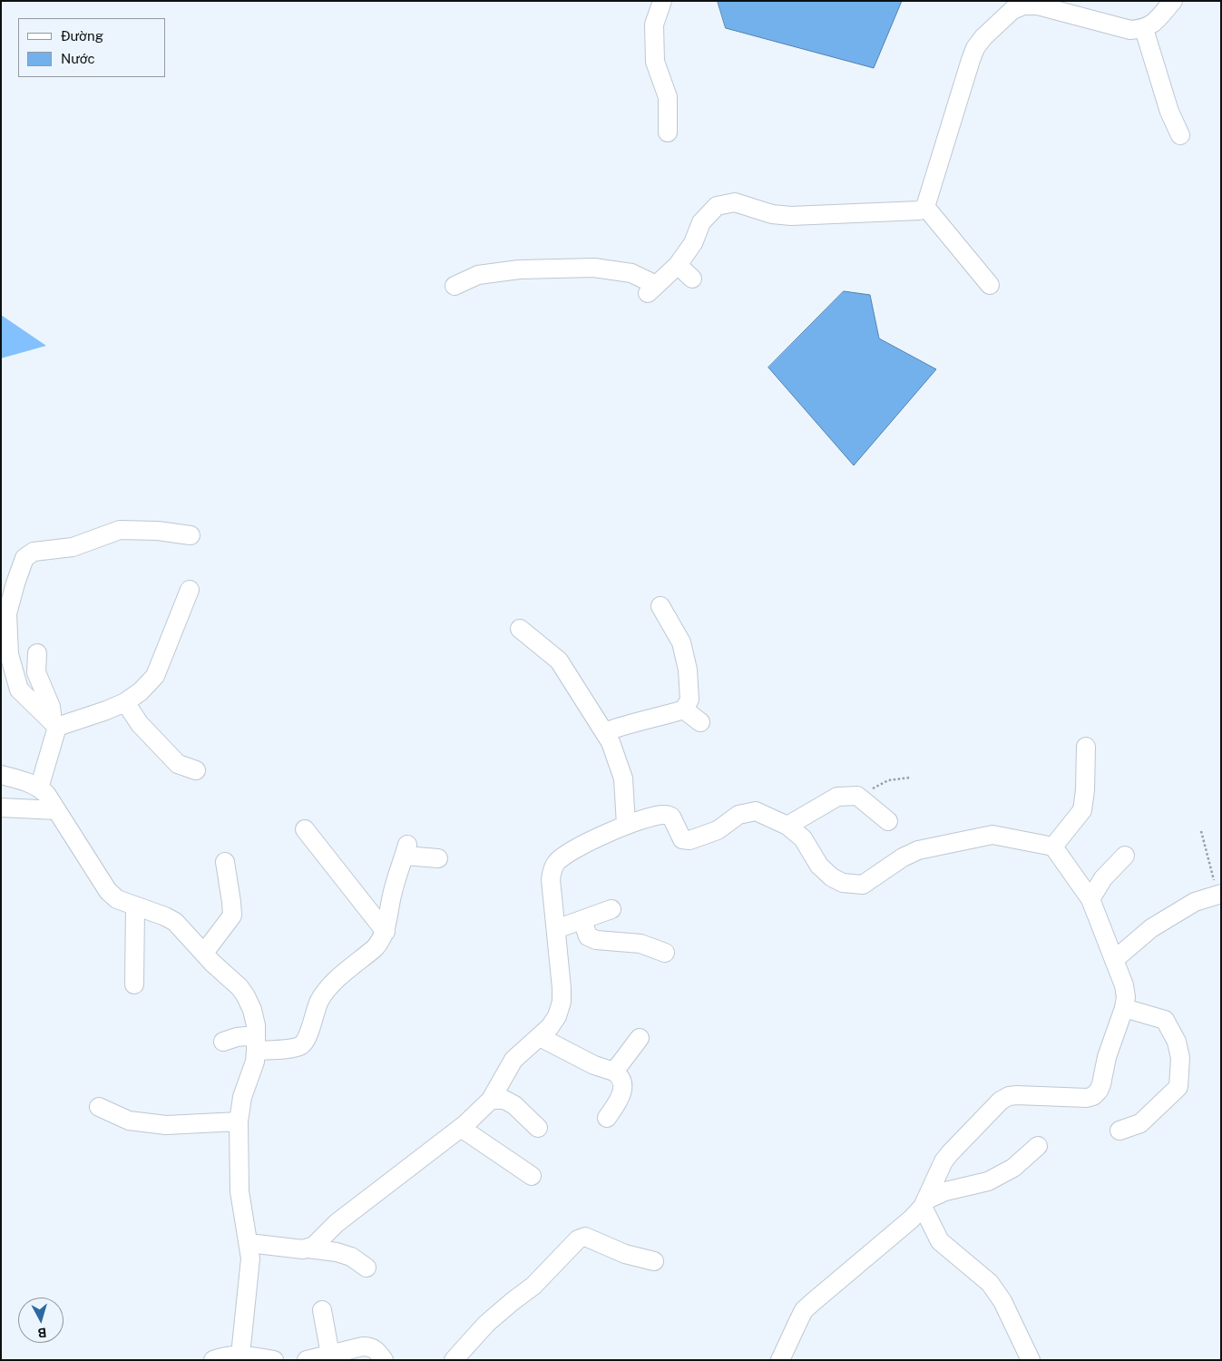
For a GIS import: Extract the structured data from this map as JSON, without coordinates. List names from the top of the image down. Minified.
{"legend":["Đường","Nước"],"north":"bottom"}
